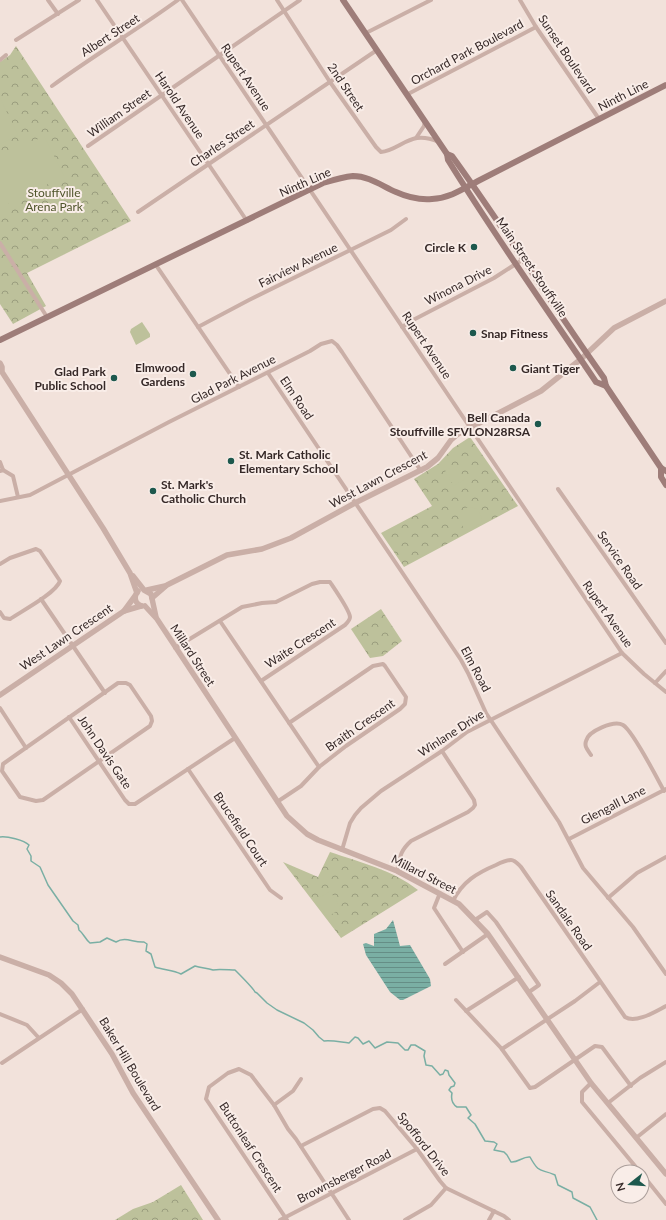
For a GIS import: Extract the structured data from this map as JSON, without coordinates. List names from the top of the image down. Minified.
{"streets":{"main road":["Ninth Line","Main Street Stouffville"],"street":["Albert Street","Orchard Park Boulevard","Sunset Boulevard","Rupert Avenue","2nd Street","Harold Avenue","William Street","Charles Street","Fairview Avenue","Winona Drive","Glad Park Avenue","Elm Road","West Lawn Crescent","Service Road","Waite Crescent","Millard Street","Braith Crescent","Winlane Drive","John Davis Gate","Glengall Lane","Brucefield Court","Sandale Road","Baker Hill Boulevard","Spofford Drive","Buttonleaf Crescent","Brownsberger Road"]},"crossings":[["Albert Street","Harold Avenue"],["Orchard Park Boulevard","Sunset Boulevard"],["Orchard Park Boulevard","Main Street Stouffville"],["Sunset Boulevard","Ninth Line"],["Rupert Avenue","Ninth Line"],["Rupert Avenue","William Street"],["Rupert Avenue","Charles Street"],["Rupert Avenue","Fairview Avenue"],["Rupert Avenue","Winona Drive"],["Rupert Avenue","West Lawn Crescent"],["Rupert Avenue","Winlane Drive"],["2nd Street","William Street"],["2nd Street","Charles Street"],["Ninth Line","Harold Avenue"],["Ninth Line","Main Street Stouffville"],["Harold Avenue","William Street"],["Harold Avenue","Charles Street"],["Charles Street","Main Street Stouffville"],["Main Street Stouffville","Winona Drive"],["Main Street Stouffville","West Lawn Crescent"],["Glad Park Avenue","Elm Road"],["Glad Park Avenue","West Lawn Crescent"],["Elm Road","West Lawn Crescent"],["Elm Road","Winlane Drive"],["Elm Road","Glengall Lane"],["West Lawn Crescent","Millard Street"],["Waite Crescent","Millard Street"],["Millard Street","Braith Crescent"],["Millard Street","Winlane Drive"],["Millard Street","John Davis Gate"],["Millard Street","Sandale Road"],["John Davis Gate","Brucefield Court"],["Spofford Drive","Buttonleaf Crescent"],["Spofford Drive","Brownsberger Road"],["Buttonleaf Crescent","Brownsberger Road"]],"parks":["Stouffville Arena Park"],"places":["Circle K","Snap Fitness","Giant Tiger","Elmwood Gardens","Glad Park Public School","Bell Canada Stouffville SFVLON28RSA","St. Mark Catholic Elementary School","St. Mark's Catholic Church"],"north":"left"}
